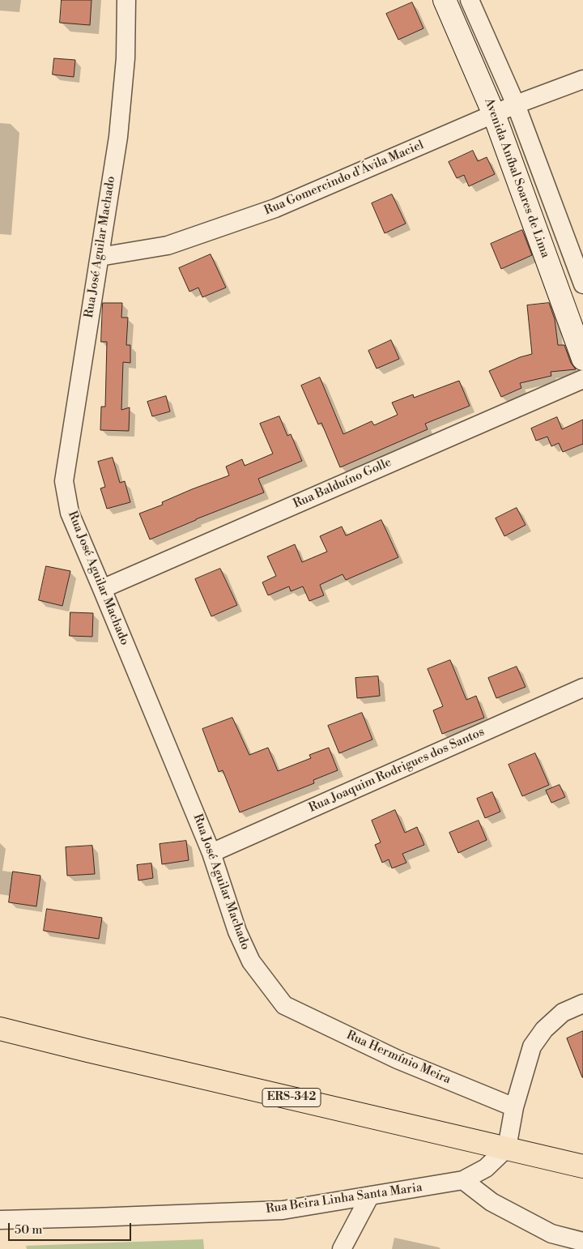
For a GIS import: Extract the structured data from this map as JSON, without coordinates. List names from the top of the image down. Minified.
{"streets":{"main road":["ERS-342"],"street":["Rua Gomercindo d'Ávila Maciel","Avenida Aníbal Soares de Lima","Rua José Aguilar Machado","Rua Balduíno Golle","Rua Joaquim Rodrigues dos Santos","Rua Hermínio Meira","Rua Beira Linha Santa Maria"]},"crossings":[["Rua Gomercindo d'Ávila Maciel","Avenida Aníbal Soares de Lima"],["Rua Gomercindo d'Ávila Maciel","Rua José Aguilar Machado"],["Rua José Aguilar Machado","Rua Balduíno Golle"],["Rua José Aguilar Machado","Rua Joaquim Rodrigues dos Santos"],["Rua José Aguilar Machado","Rua Hermínio Meira"],["ERS-342","Rua Beira Linha Santa Maria"]],"scale_bar":"50 m"}
